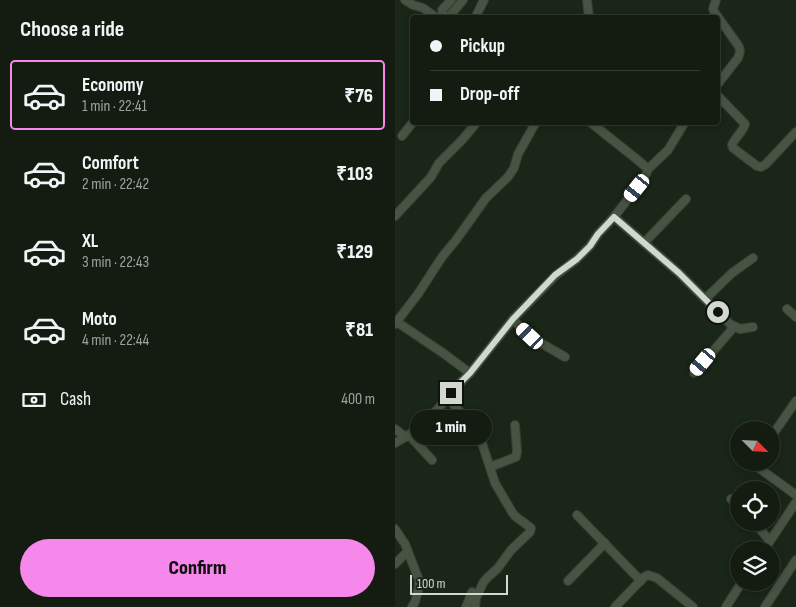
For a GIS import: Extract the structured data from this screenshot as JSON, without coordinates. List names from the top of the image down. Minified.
{"scale_bar":"100 m","north":"bottom right","page":{"heading":"Choose a ride","banner":["Pickup","Drop-off"],"list":[{"name":"Economy","note":"1 min · 22:41","value":"₹76"},{"name":"Comfort","note":"2 min · 22:42","value":"₹103"},{"name":"XL","note":"3 min · 22:43","value":"₹129"},{"name":"Moto","note":"4 min · 22:44","value":"₹81"}],"pay":["Cash","400 m"],"bubble":"1 min","buttons":"Confirm","scale":"100 m"}}
